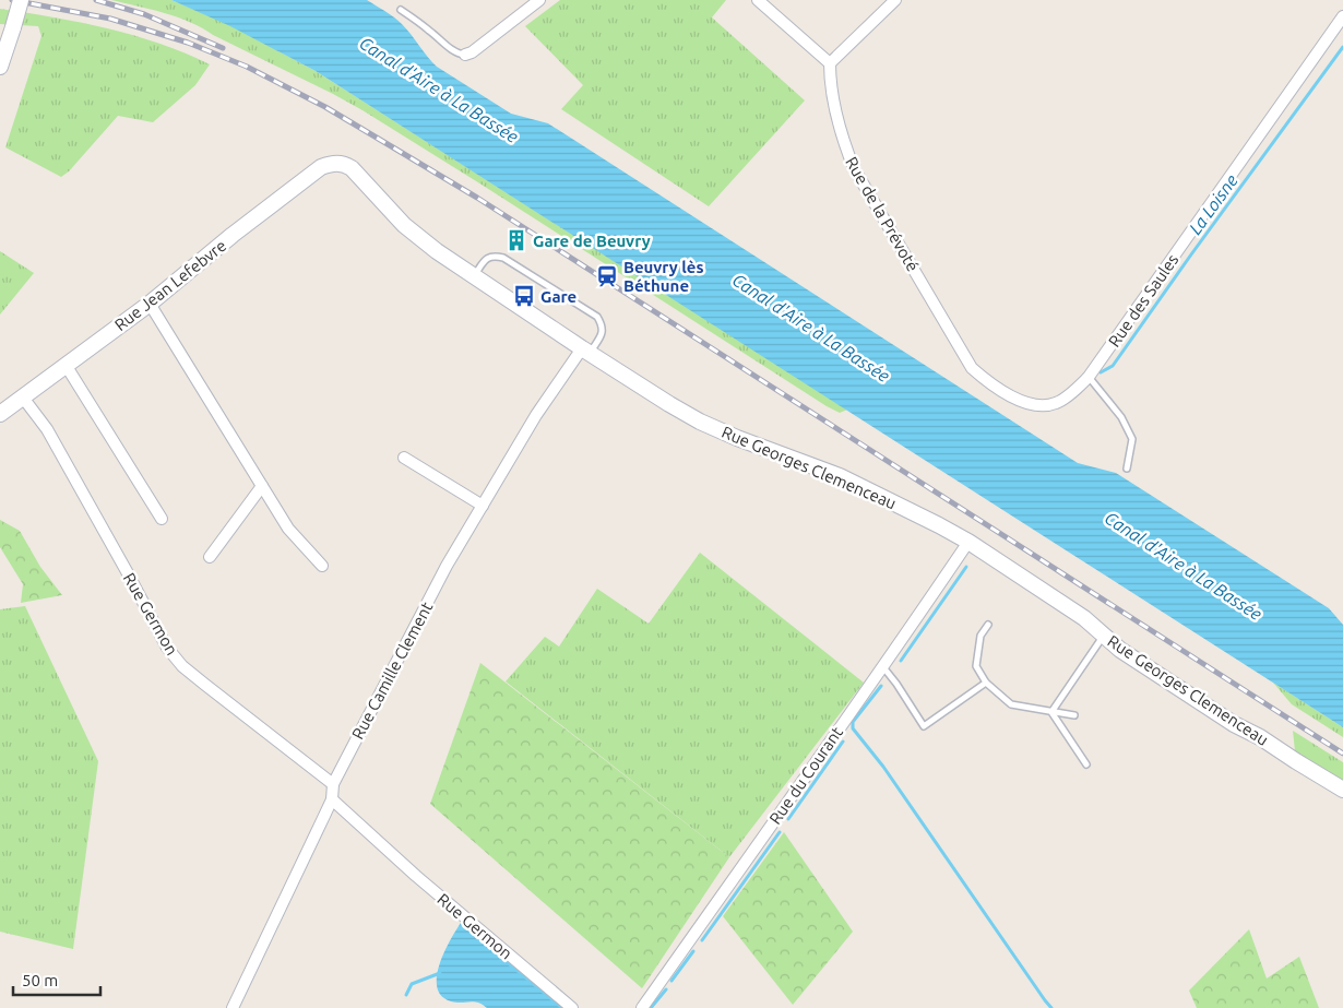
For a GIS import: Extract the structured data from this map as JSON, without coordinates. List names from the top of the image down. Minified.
{"streets":{"street":["Rue de la Prévoté","Rue Jean Lefebvre","Rue des Saules","Rue Georges Clemenceau","Rue Germon","Rue Camille Clement","Rue du Courant"]},"crossings":[["Rue de la Prévoté","Rue des Saules"],["Rue Jean Lefebvre","Rue Georges Clemenceau"],["Rue Jean Lefebvre","Rue Germon"],["Rue Georges Clemenceau","Rue Camille Clement"],["Rue Georges Clemenceau","Rue du Courant"],["Rue Germon","Rue Camille Clement"]],"water":["Canal d'Aire à La Bassée","La Loisne"],"places":{"building":["Gare de Beuvry"],"station":["Beuvry lès Béthune"],"bus stop":["Gare"]},"scale_bar":"50 m"}
